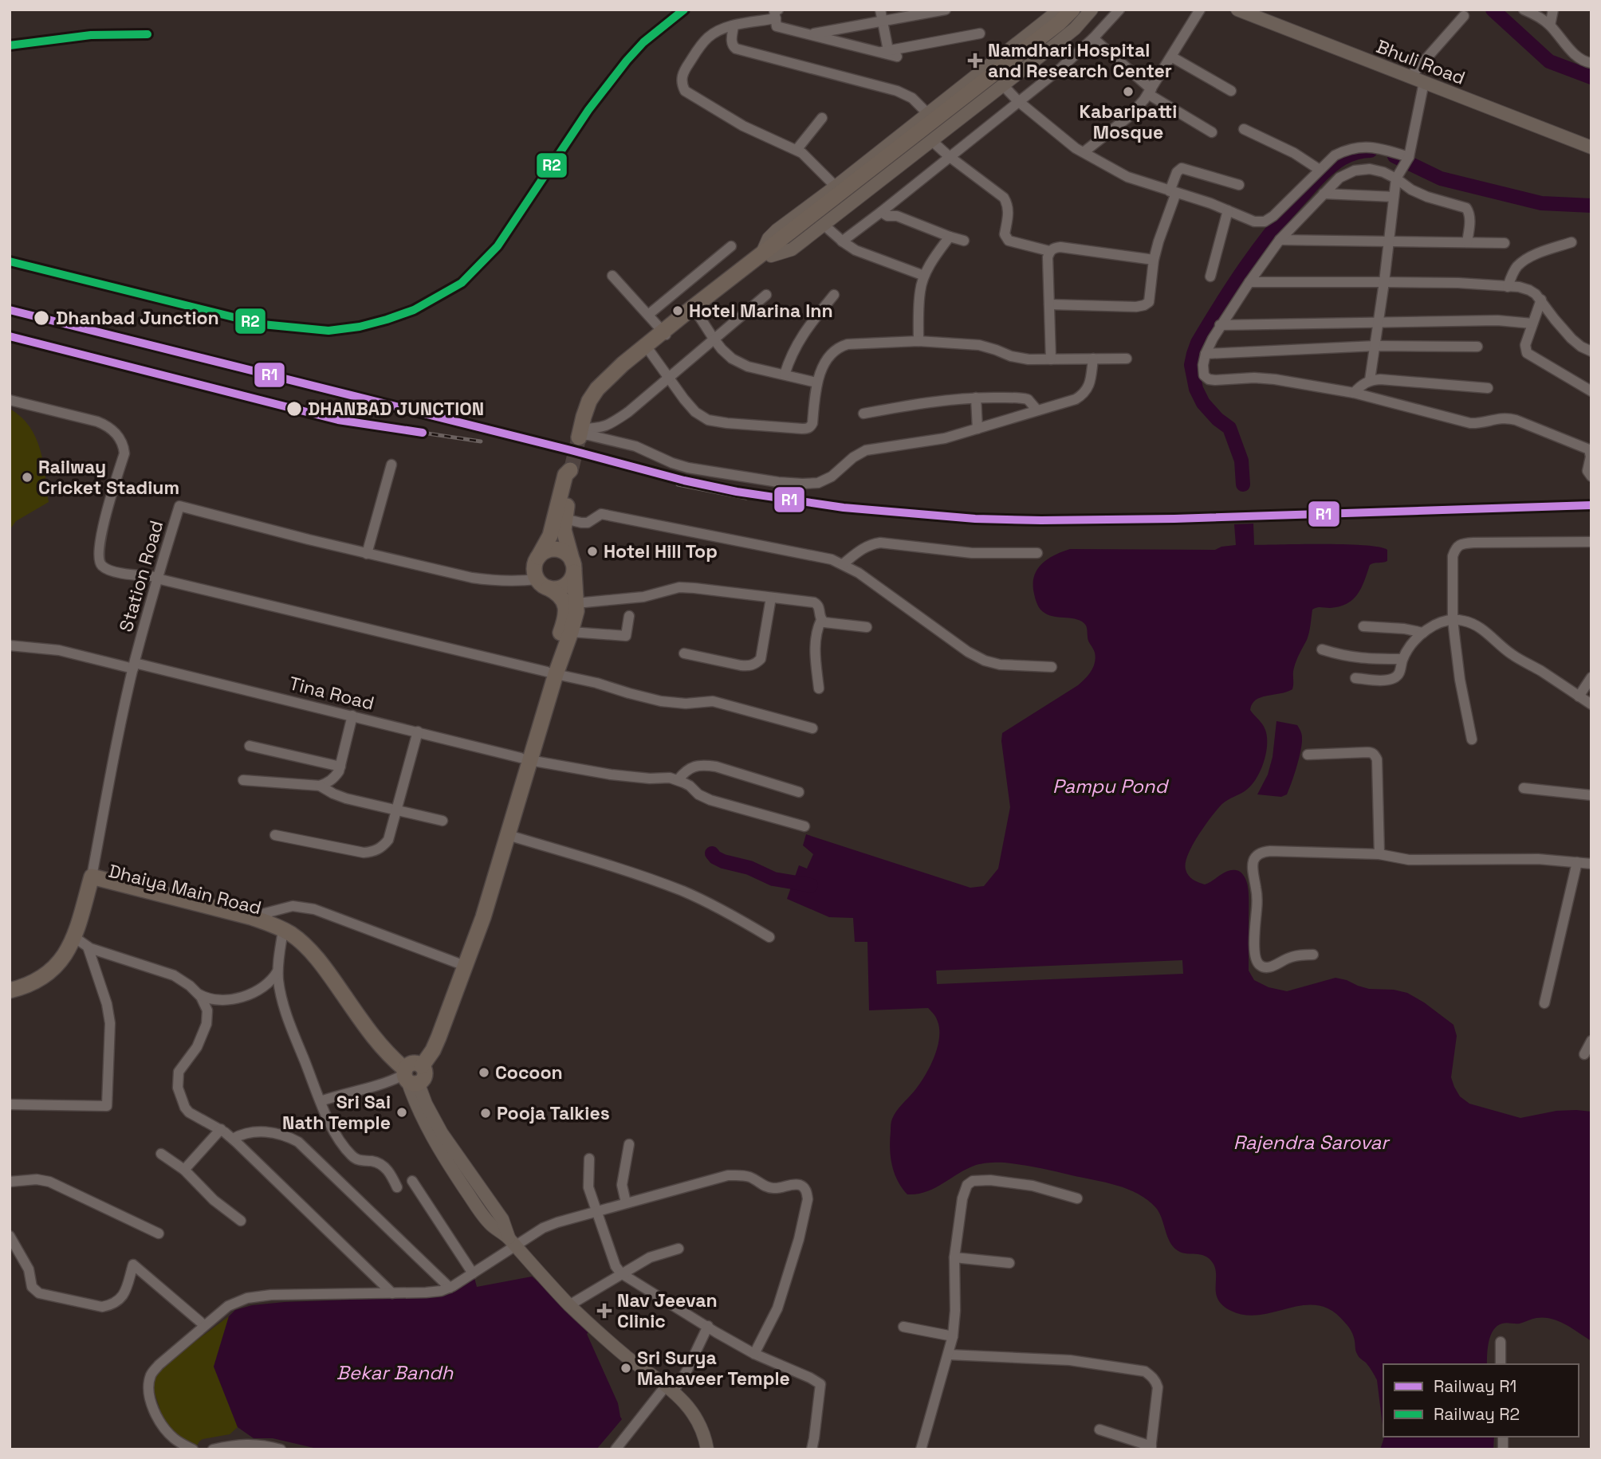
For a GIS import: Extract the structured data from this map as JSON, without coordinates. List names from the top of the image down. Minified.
{"streets":{"highway":["Dhaiya Main Road"],"main road":["Bhuli Road"],"street":["Station Road","Tina Road"]},"crossings":[["Station Road","Tina Road"],["Station Road","Dhaiya Main Road"]],"water":["Pampu Pond","Rajendra Sarovar","Bekar Bandh"],"places":{"health":["Namdhari Hospital and Research Center","Nav Jeevan Clinic"],"other":["Kabaripatti Mosque","Hotel Marina Inn","Dhanbad Junction","DHANBAD JUNCTION","Railway Cricket Stadium","Hotel Hill Top","Cocoon","Sri Sai Nath Temple","Pooja Talkies","Sri Surya Mahaveer Temple"]},"lines":["rail line R2","rail line R1"],"legend":["Railway R1","Railway R2"]}
